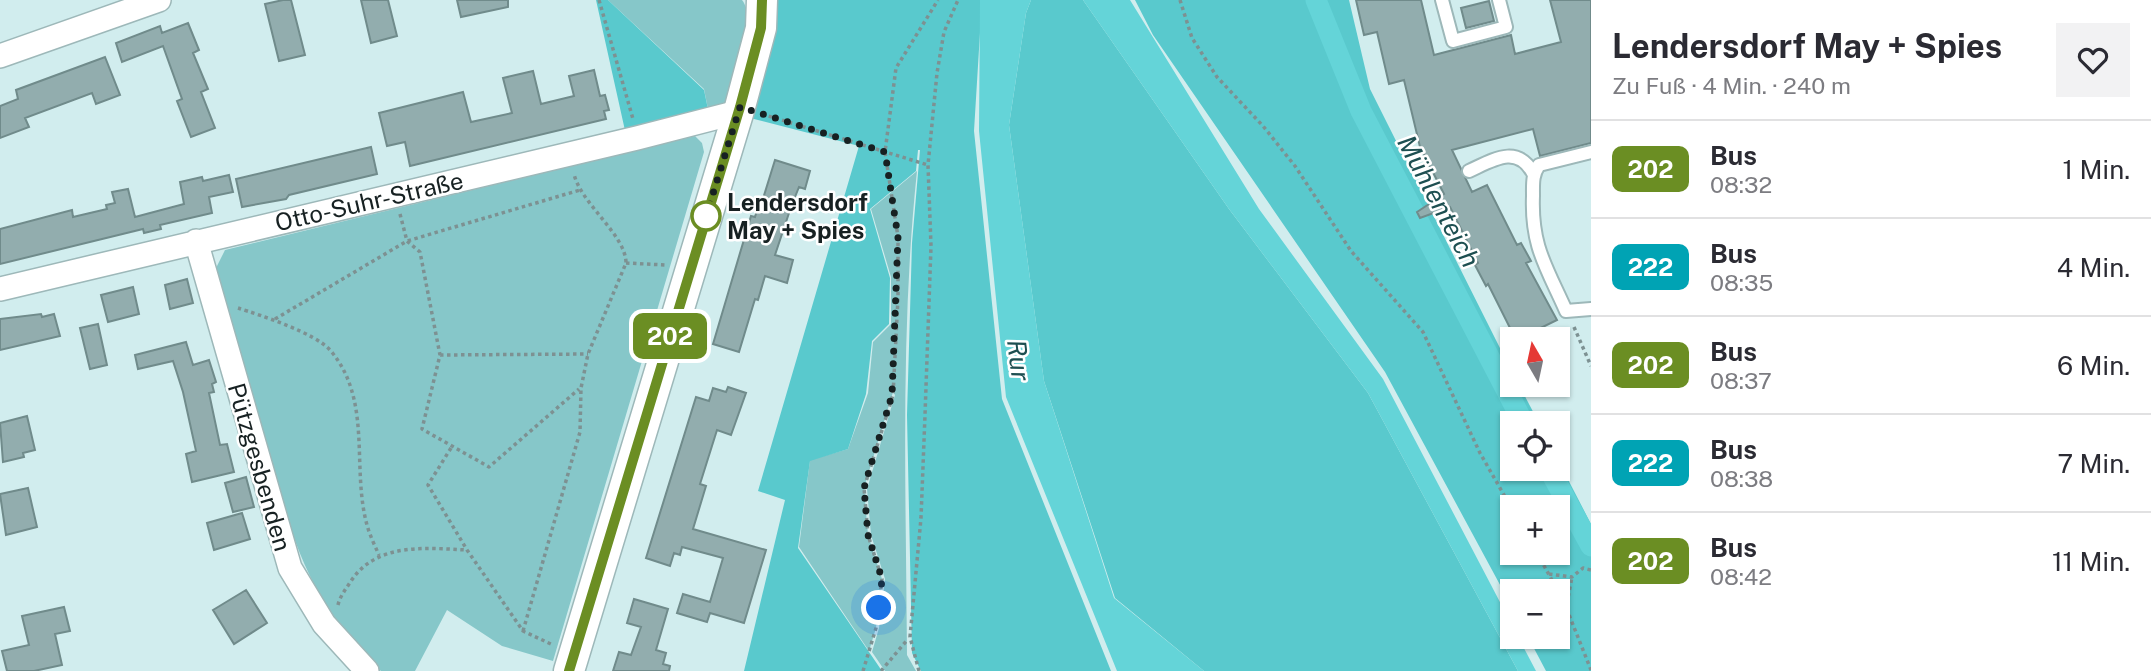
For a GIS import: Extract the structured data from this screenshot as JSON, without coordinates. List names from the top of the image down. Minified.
{"streets":{"street":["Otto-Suhr-Straße","Pützgesbenden"]},"crossings":[["Otto-Suhr-Straße","Pützgesbenden"]],"water":["Mühlenteich","Rur"],"places":["Lendersdorf May + Spies"],"lines":["bus line 202"],"north":"top","page":{"on_map":"202","heading":["Lendersdorf May + Spies","Zu Fuß · 4 Min. · 240 m"],"list":[{"mark":"202","name":"Bus","note":"08:32","value":"1 Min."},{"mark":"222","name":"Bus","note":"08:35","value":"4 Min."},{"mark":"202","name":"Bus","note":"08:37","value":"6 Min."},{"mark":"222","name":"Bus","note":"08:38","value":"7 Min."},{"mark":"202","name":"Bus","note":"08:42","value":"11 Min."}],"map_buttons":["+","−"]}}
